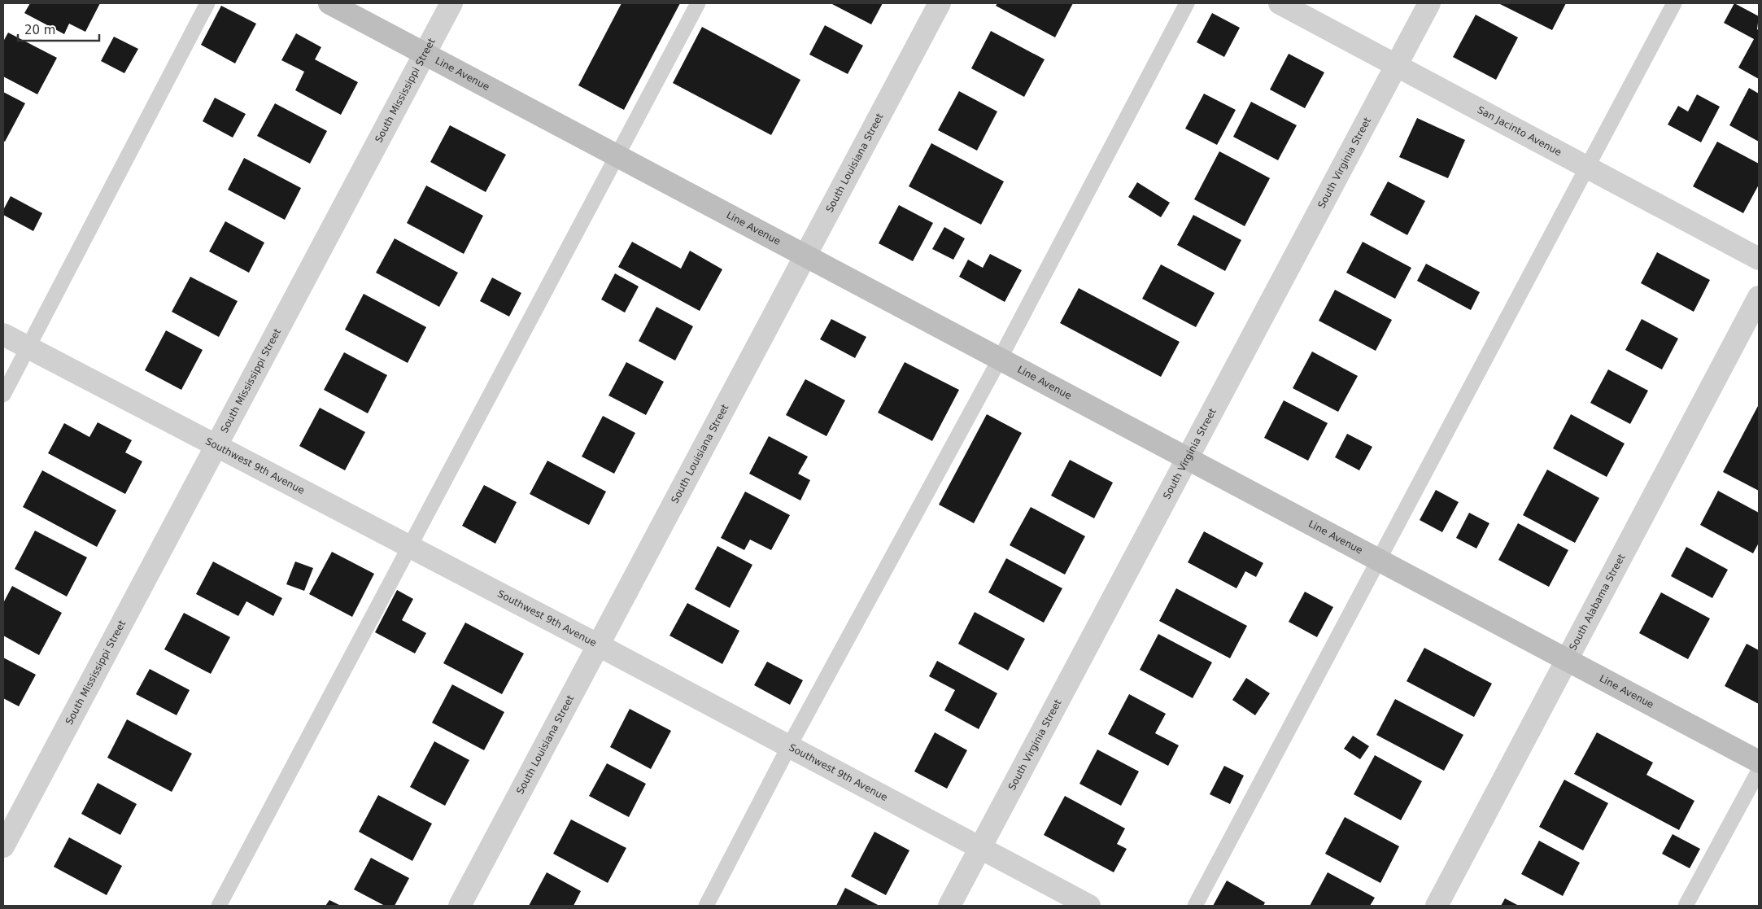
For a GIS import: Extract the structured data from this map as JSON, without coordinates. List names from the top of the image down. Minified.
{"streets":{"main road":["Line Avenue"],"street":["South Mississippi Street","San Jacinto Avenue","South Louisiana Street","South Virginia Street","Southwest 9th Avenue","South Alabama Street"]},"crossings":[["Line Avenue","South Mississippi Street"],["Line Avenue","South Louisiana Street"],["Line Avenue","South Virginia Street"],["Line Avenue","South Alabama Street"],["South Mississippi Street","Southwest 9th Avenue"],["San Jacinto Avenue","South Virginia Street"],["South Louisiana Street","Southwest 9th Avenue"],["South Virginia Street","Southwest 9th Avenue"]],"scale_bar":"20 m"}
